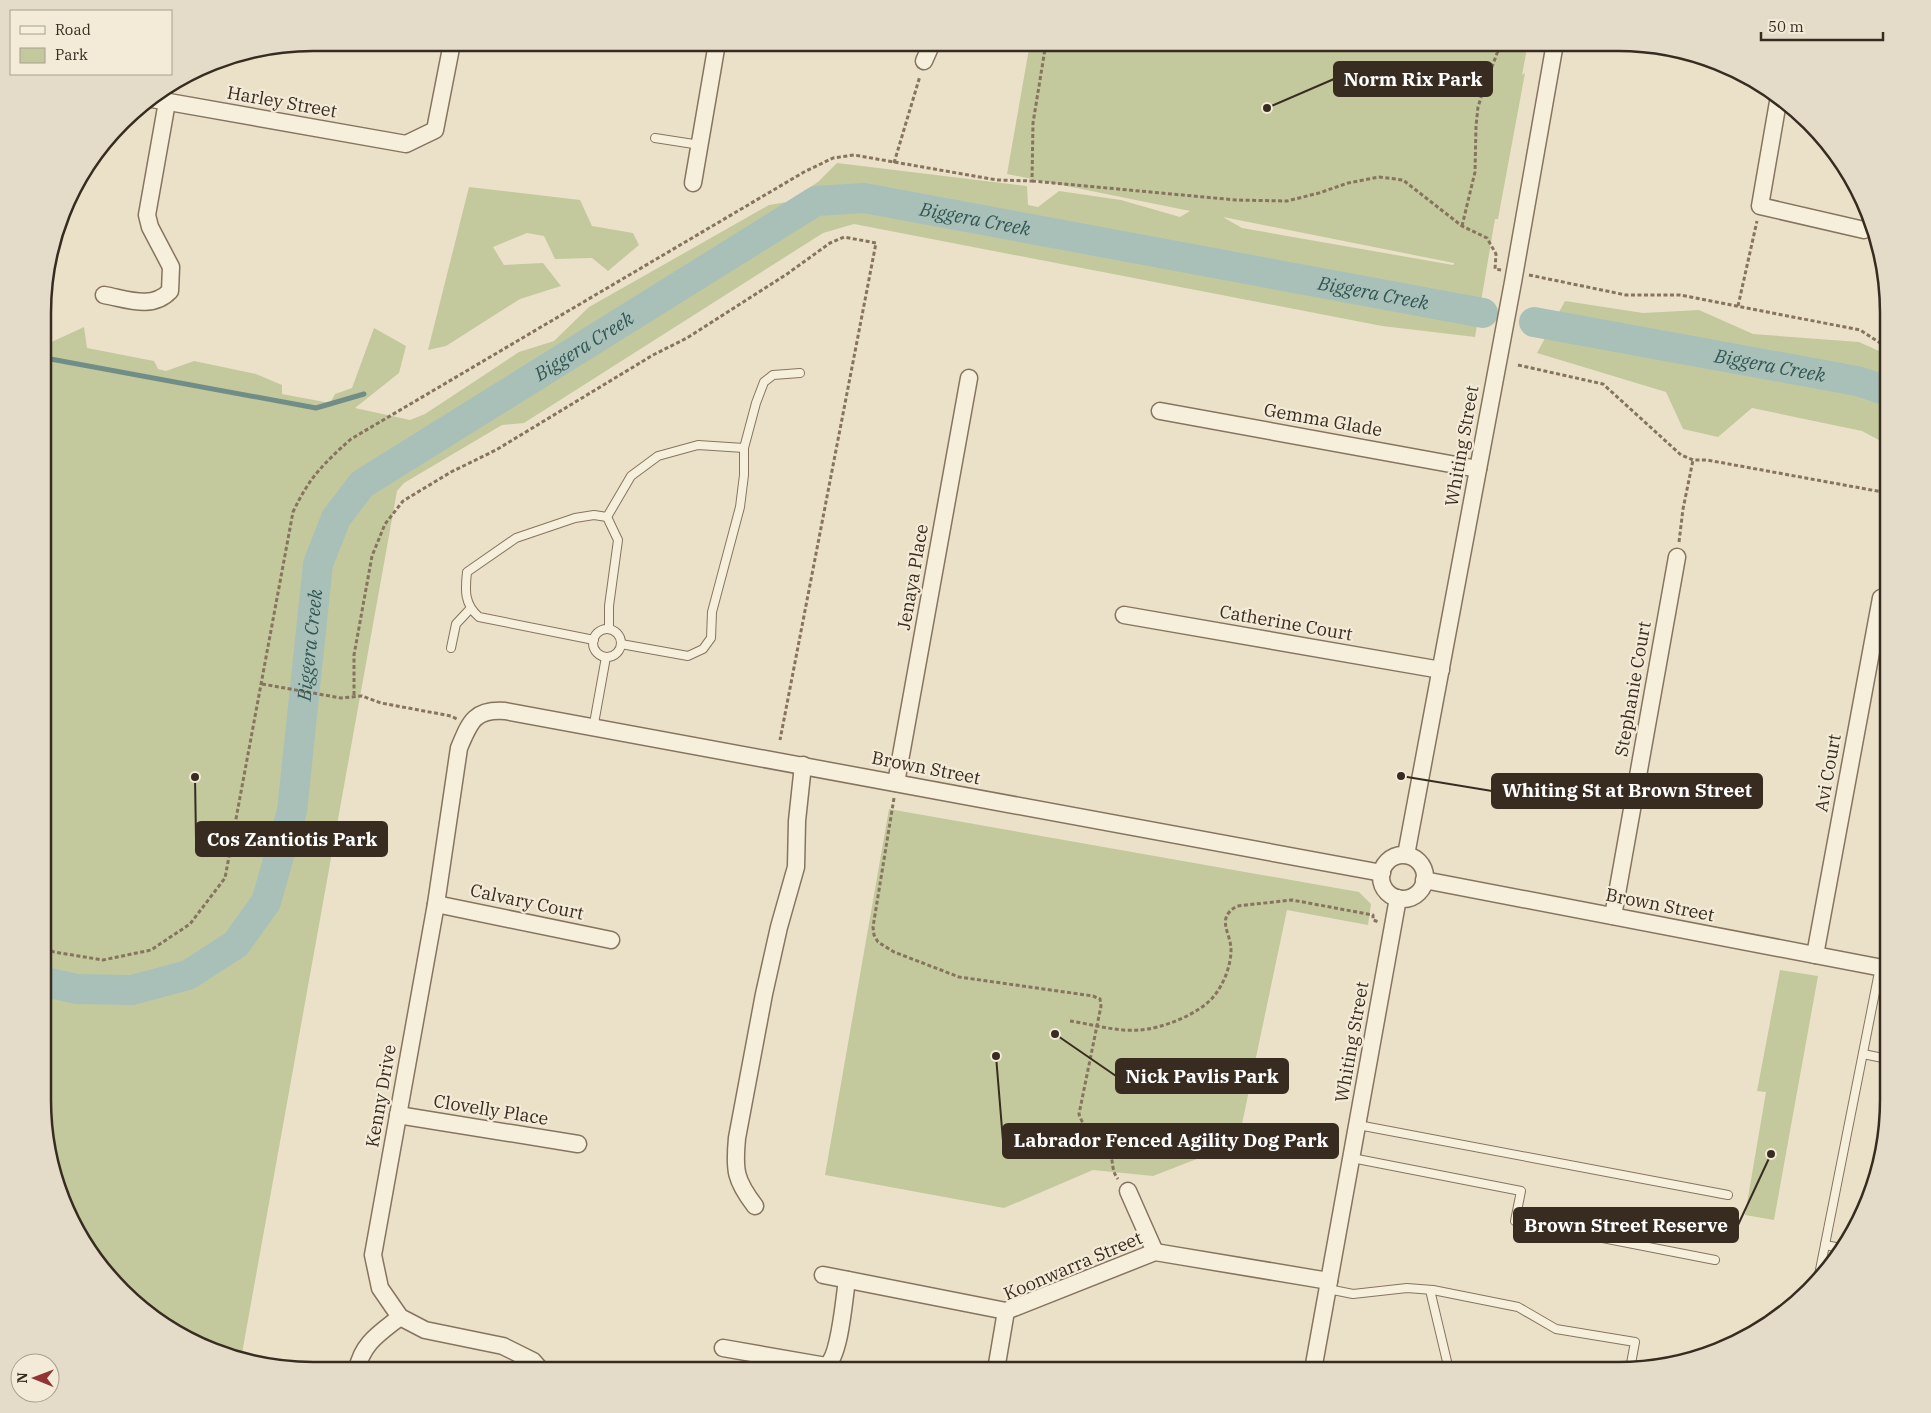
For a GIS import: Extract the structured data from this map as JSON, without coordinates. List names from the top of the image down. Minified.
{"streets":{"street":["Harley Street","Gemma Glade","Whiting Street","Jenaya Place","Catherine Court","Stephanie Court","Brown Street","Avi Court","Calvary Court","Kenny Drive","Clovelly Place","Koonwarra Street"]},"crossings":[["Gemma Glade","Whiting Street"],["Whiting Street","Catherine Court"],["Whiting Street","Brown Street"],["Whiting Street","Koonwarra Street"],["Jenaya Place","Brown Street"],["Stephanie Court","Brown Street"],["Brown Street","Avi Court"],["Brown Street","Kenny Drive"],["Calvary Court","Kenny Drive"],["Kenny Drive","Clovelly Place"]],"water":["Biggera Creek"],"places":["Norm Rix Park","Whiting St at Brown Street","Cos Zantiotis Park","Nick Pavlis Park","Labrador Fenced Agility Dog Park","Brown Street Reserve"],"legend":["Road","Park"],"scale_bar":"50 m","north":"left"}
